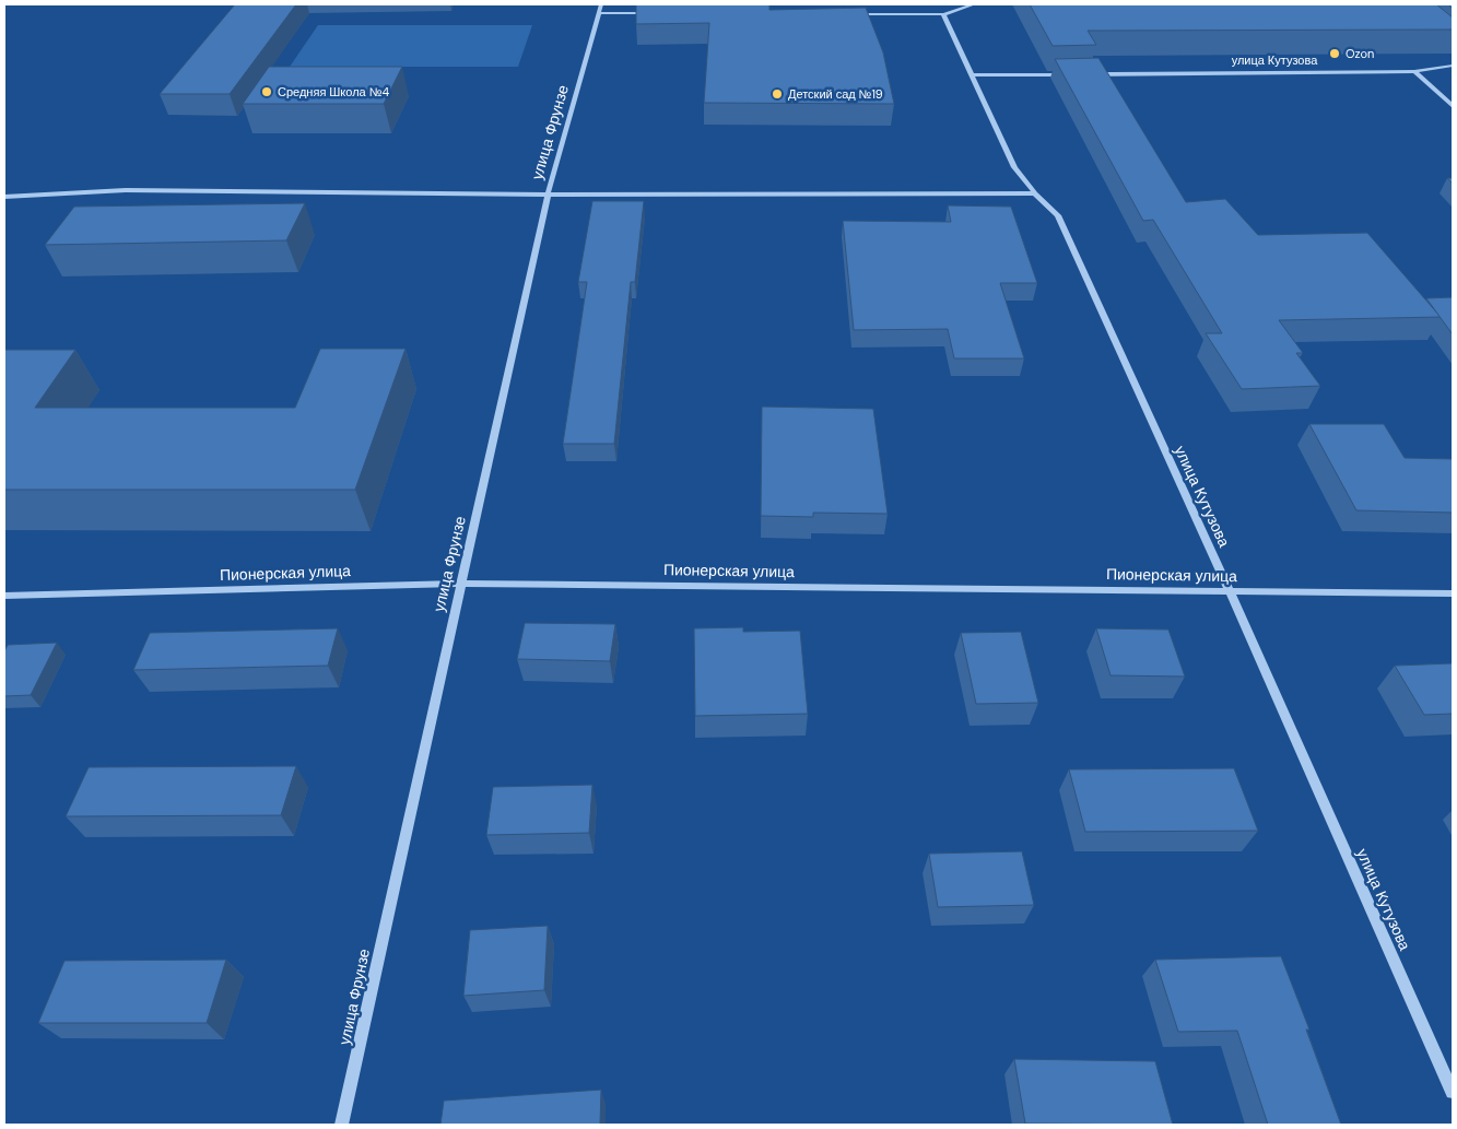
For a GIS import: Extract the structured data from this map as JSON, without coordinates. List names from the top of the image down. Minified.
{"streets":{"street":["улица Кутузова","улица Фрунзе","Пионерская улица"]},"crossings":[["улица Кутузова","Пионерская улица"],["улица Фрунзе","Пионерская улица"]],"places":["Ozon","Средняя Школа №4","Детский сад №19"]}
